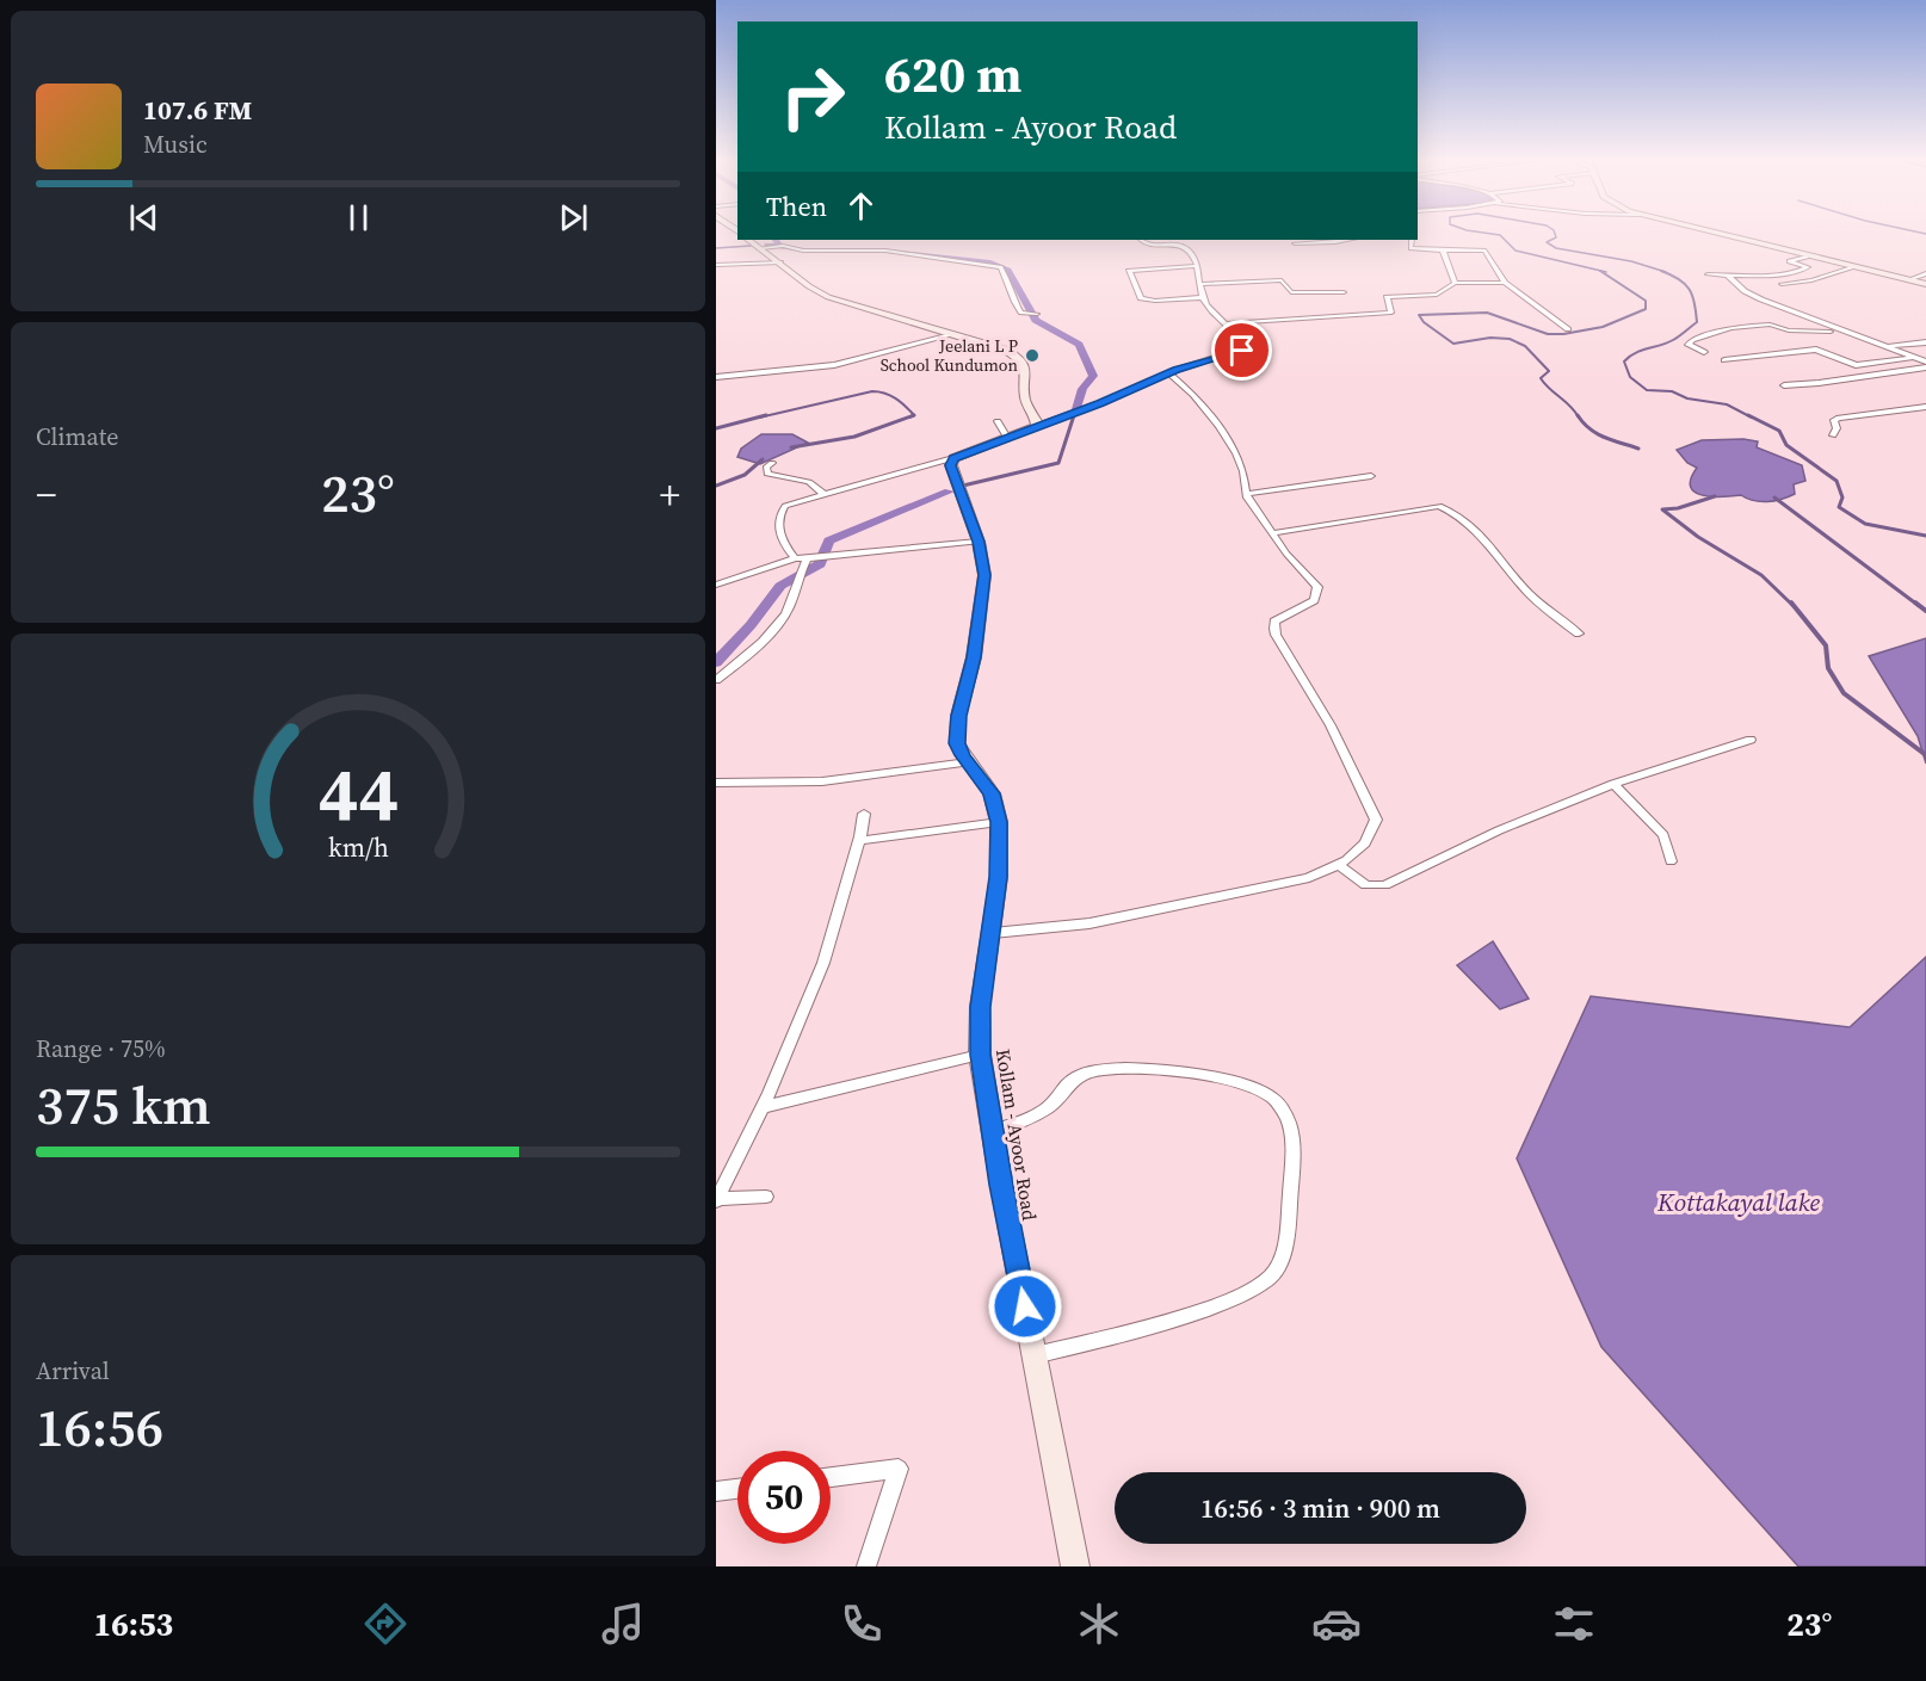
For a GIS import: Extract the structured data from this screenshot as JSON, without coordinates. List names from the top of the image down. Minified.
{"streets":{"main road":["Kollam - Ayoor Road"]},"water":["Kottakayal lake"],"places":["Jeelani L P School Kundumon"],"page":{"turn":["620 m","Kollam - Ayoor Road"],"song":["107.6 FM","Music"],"then":"Then","tile":["Climate",["Range · 75%","375 km"],["Arrival","16:56"]],"heat":["−","23°","+"],"limit":"50","trip":"16:56 · 3 min · 900 m","tabs":["16:53","23°"],"gauge":["44","km/h"]}}
